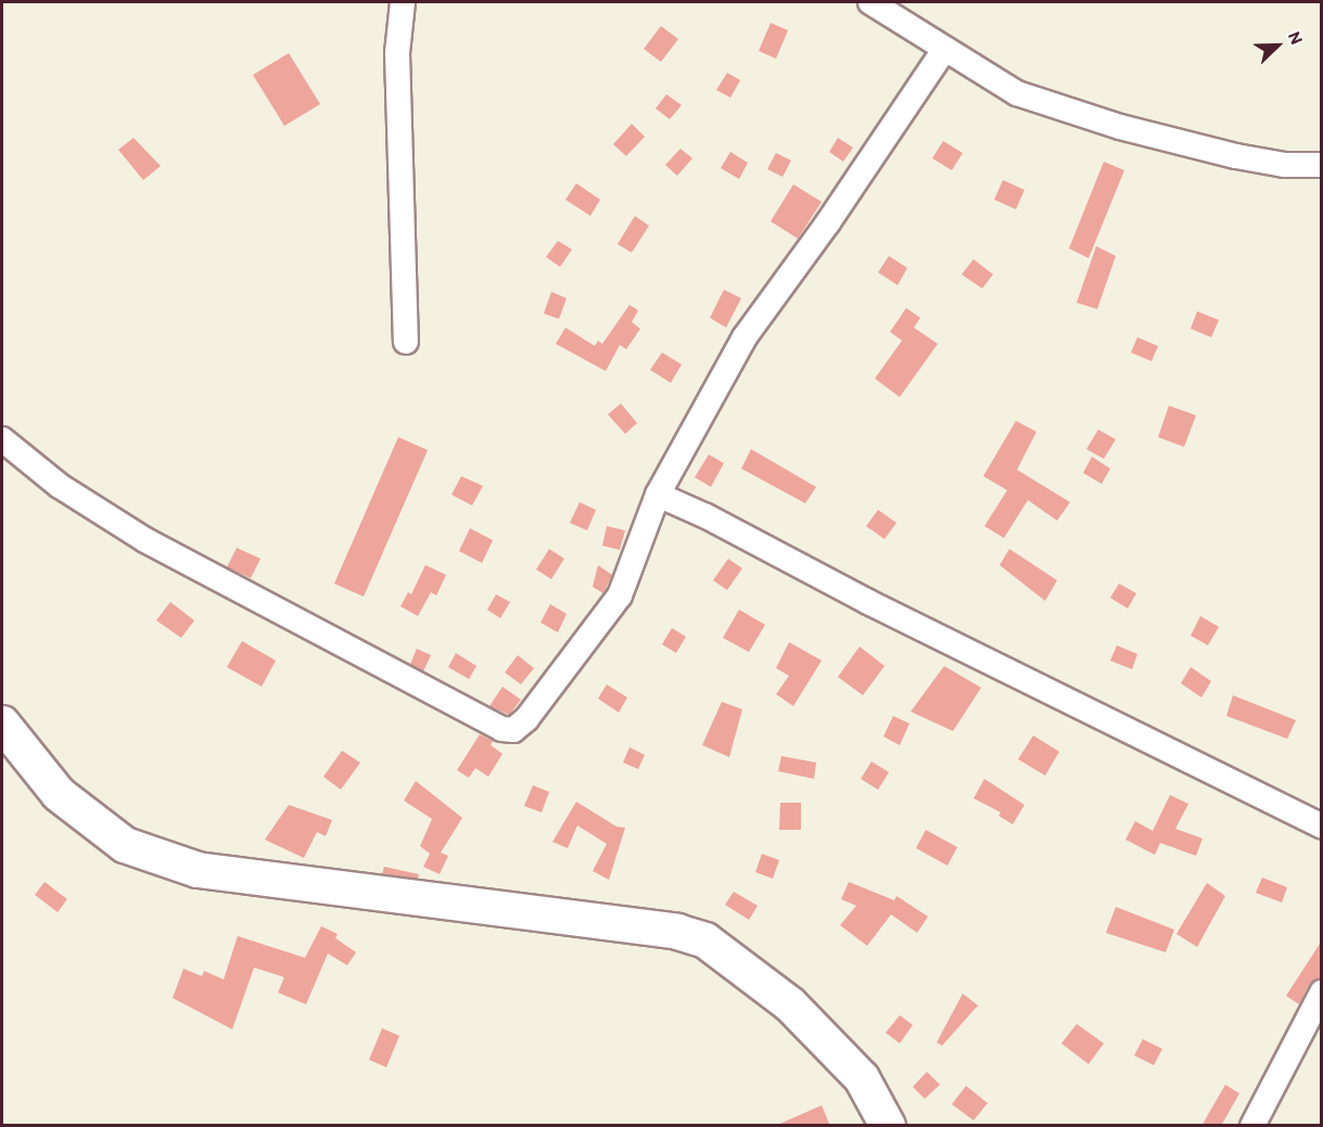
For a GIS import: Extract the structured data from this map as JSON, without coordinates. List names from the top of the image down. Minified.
{"north":"top right"}
